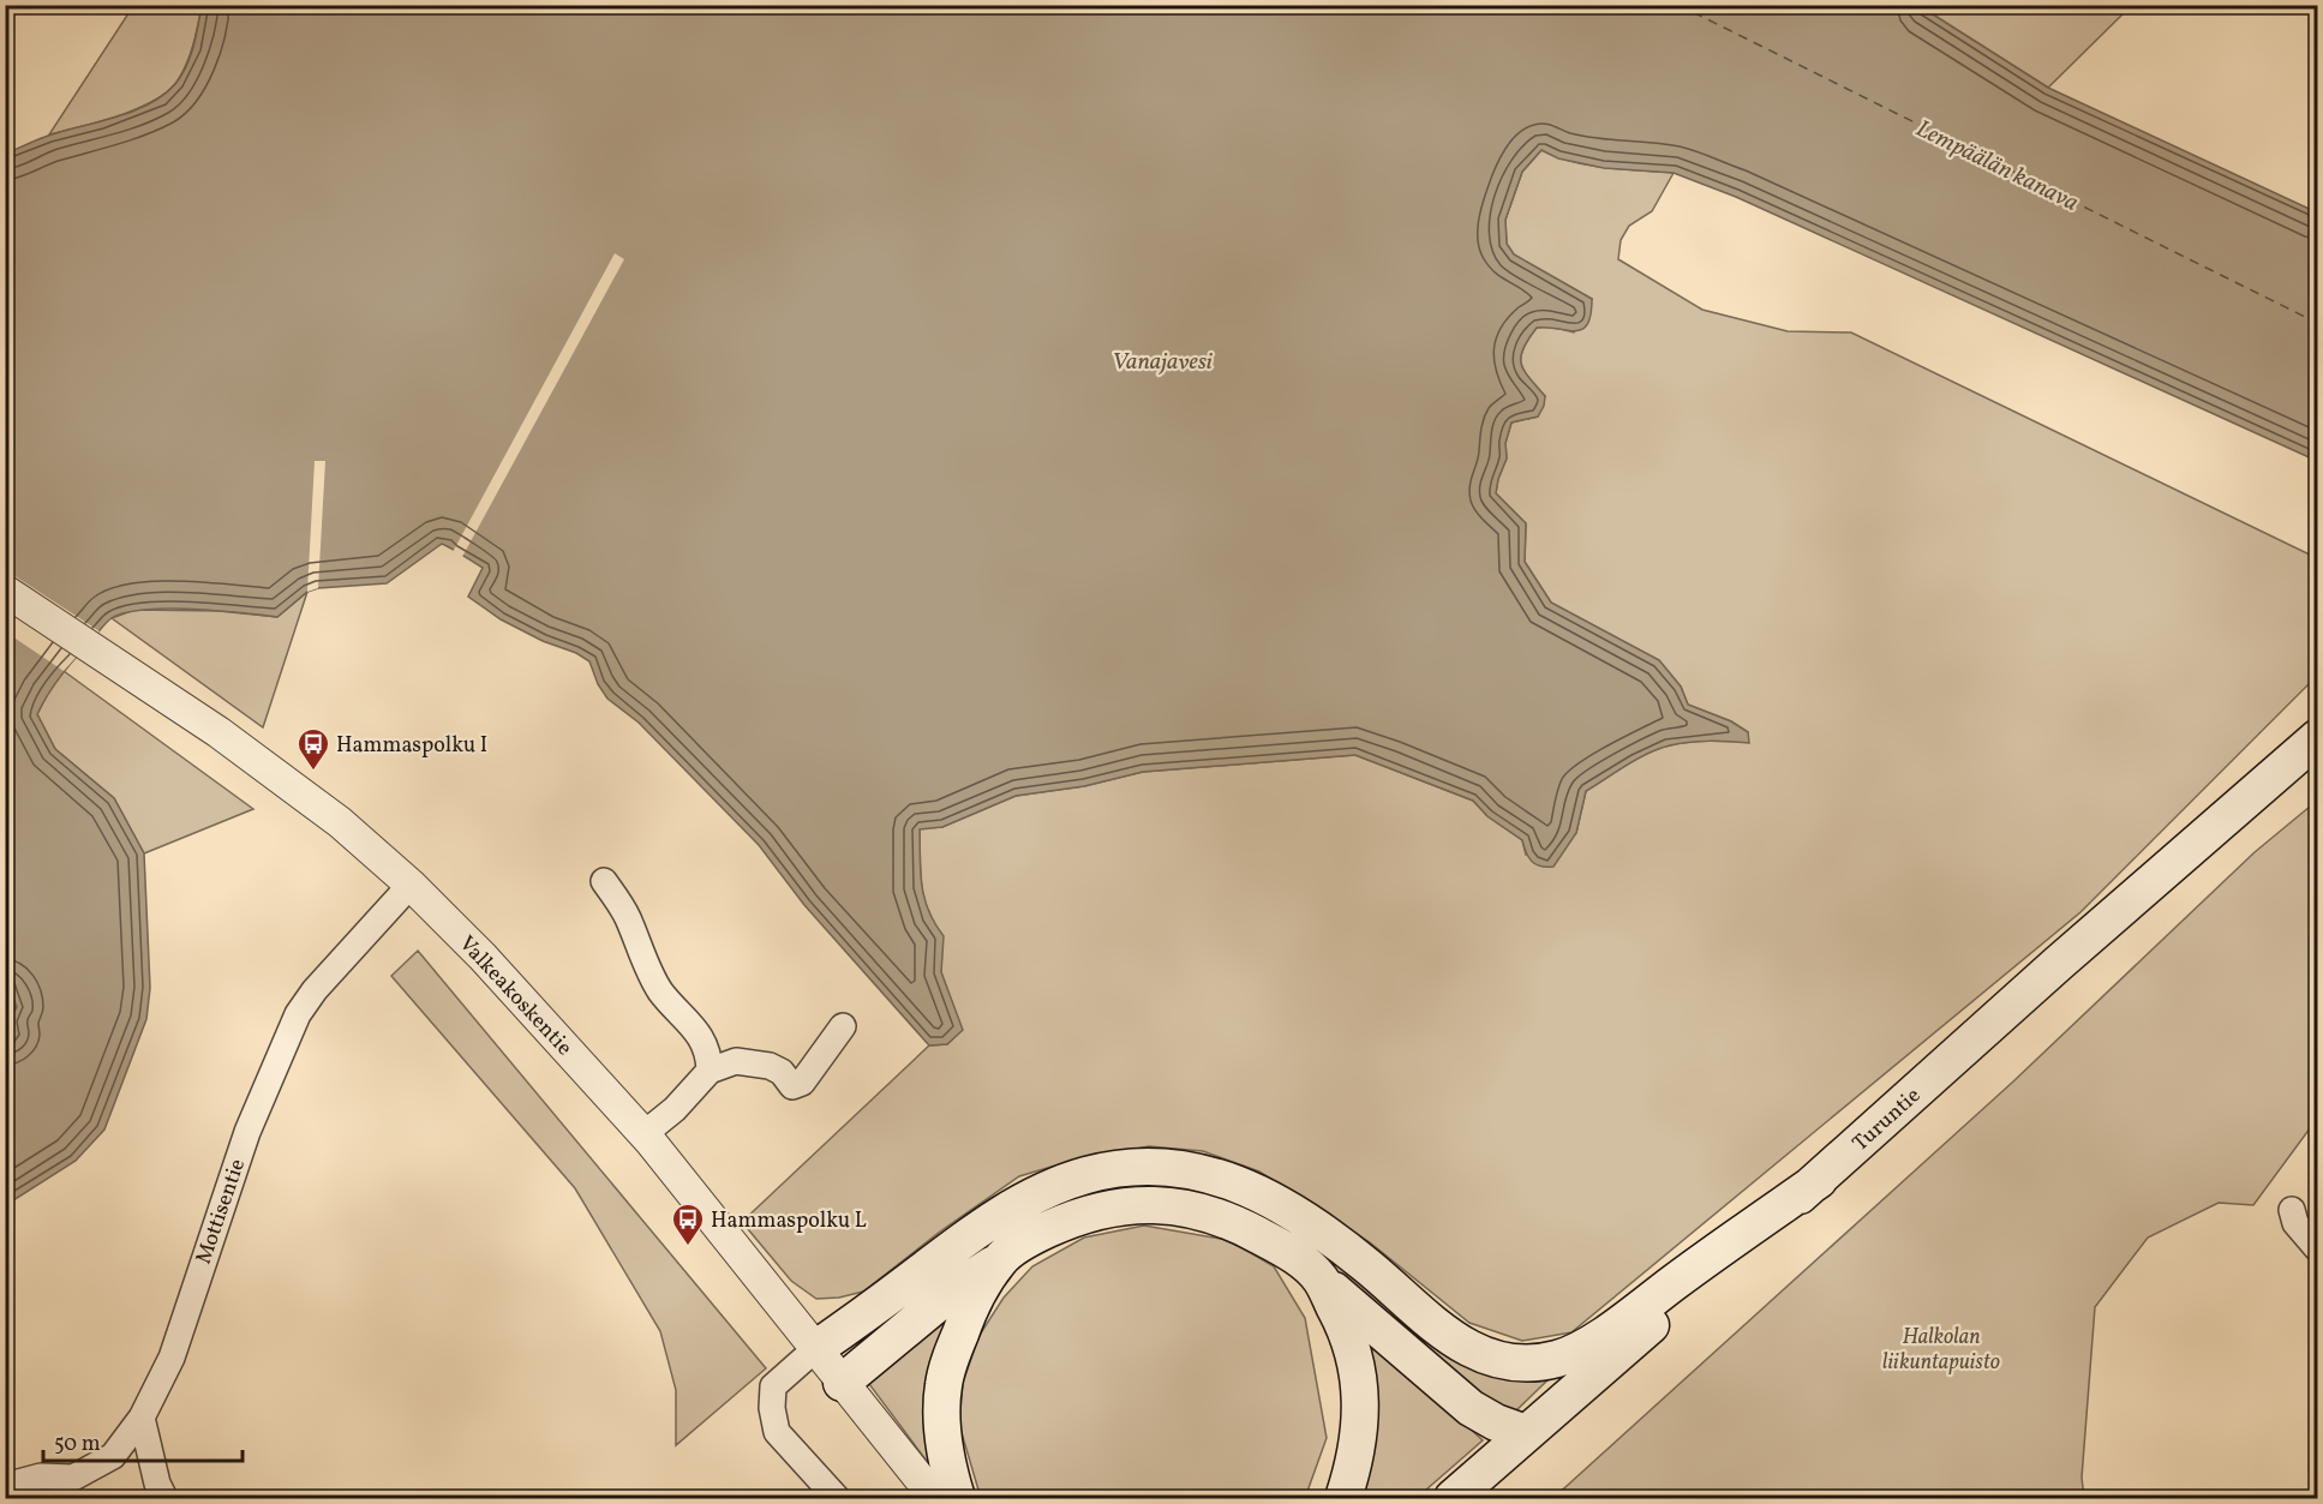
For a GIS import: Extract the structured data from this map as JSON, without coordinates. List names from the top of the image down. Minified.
{"streets":{"main road":["Turuntie"],"street":["Valkeakoskentie","Mottisentie"]},"crossings":[["Valkeakoskentie","Mottisentie"]],"water":["Lempäälän kanava","Vanajavesi"],"parks":["Halkolan liikuntapuisto"],"places":{"bus stop":["Hammaspolku I","Hammaspolku L"]},"scale_bar":"50 m"}
